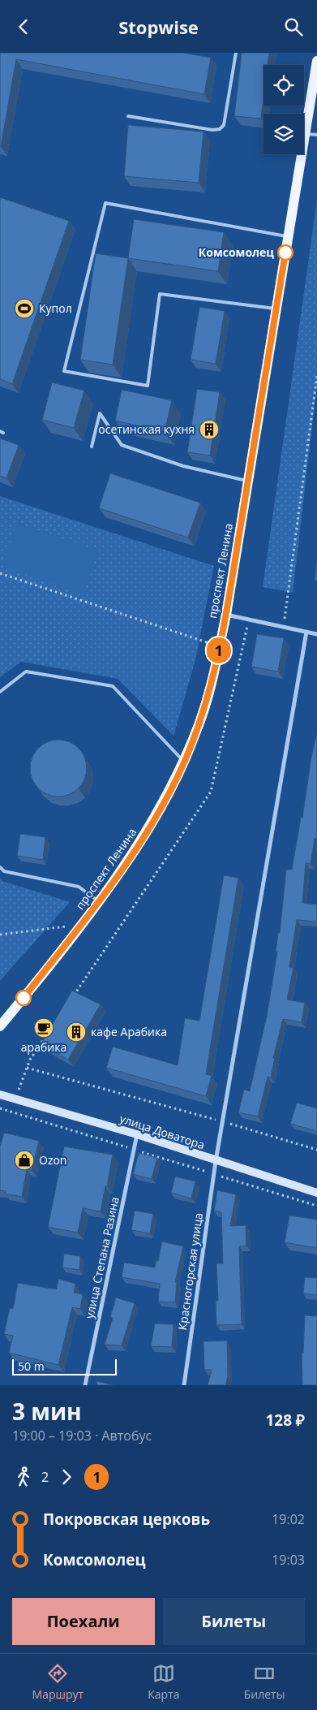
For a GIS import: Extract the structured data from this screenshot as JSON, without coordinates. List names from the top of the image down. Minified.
{"streets":{"main road":["проспект Ленина","улица Доватора"],"street":["улица Степана Разина","Красногорская улица"]},"crossings":[["улица Доватора","улица Степана Разина"],["улица Доватора","Красногорская улица"]],"places":{"other":["Комсомолец"],"sports":["Купол"],"building":["осетинская кухня","кафе Арабика"],"cafe":["арабика"],"shop":["Ozon"]},"lines":["bus line 1"],"scale_bar":"50 m","page":{"header":"Stopwise","on_map":"1","scale":"50 m","heading":["3 мин","19:00 – 19:03 · Автобус","128 ₽"],"legs":["2","1"],"list":[{"name":"Покровская церковь","value":"19:02"},{"name":"Комсомолец","value":"19:03"}],"buttons":["Поехали","Билеты"],"tabs":["Маршрут","Карта","Билеты"]}}
